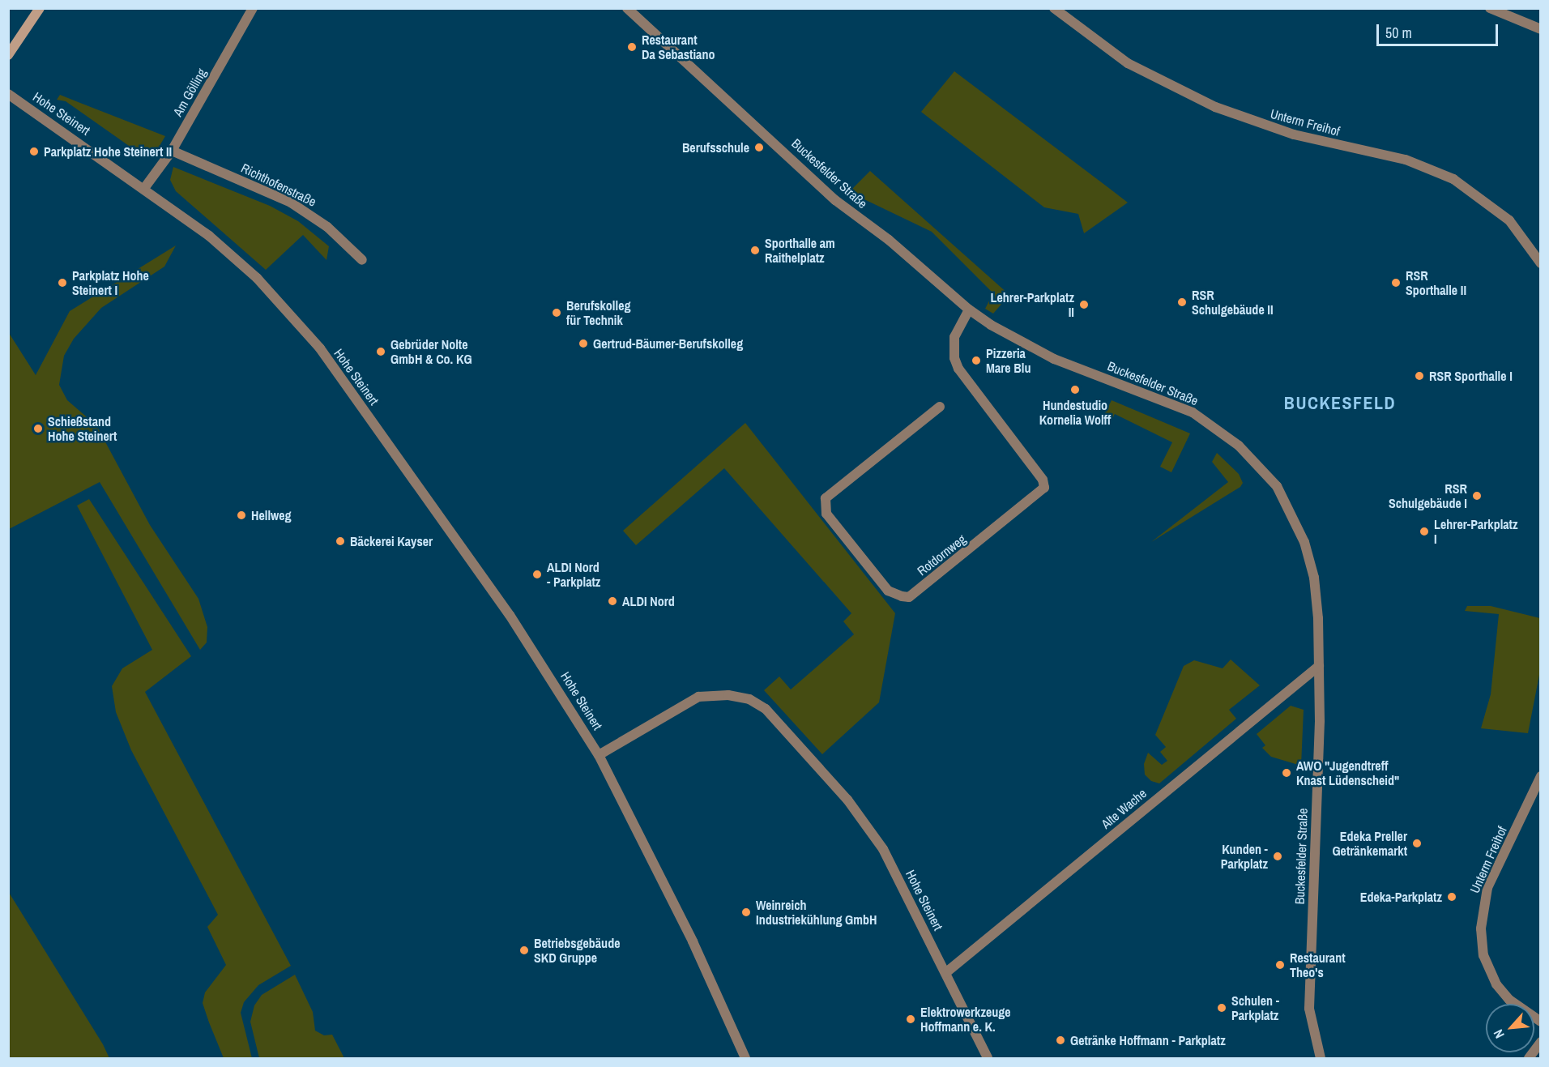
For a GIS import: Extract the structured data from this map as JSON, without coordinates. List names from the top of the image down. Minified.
{"streets":{"street":["Am Gölling","Hohe Steinert","Unterm Freihof","Buckesfelder Straße","Richthofenstraße","Rotdornweg","Alte Wache"]},"crossings":[["Am Gölling","Hohe Steinert"],["Am Gölling","Richthofenstraße"],["Hohe Steinert","Alte Wache"],["Buckesfelder Straße","Rotdornweg"],["Buckesfelder Straße","Alte Wache"]],"districts":["BUCKESFELD"],"places":["Restaurant Da Sebastiano","Berufsschule","Parkplatz Hohe Steinert II","Sporthalle am Raithelplatz","Parkplatz Hohe Steinert I","RSR Sporthalle II","RSR Schulgebäude II","Lehrer-Parkplatz II","Berufskolleg für Technik","Gertrud-Bäumer-Berufskolleg","Gebrüder Nolte GmbH & Co. KG","Pizzeria Mare Blu","RSR Sporthalle I","Hundestudio Kornelia Wolff","Schießstand Hohe Steinert","RSR Schulgebäude I","Hellweg","Lehrer-Parkplatz I","Bäckerei Kayser","ALDI Nord - Parkplatz","ALDI Nord","AWO \"Jugendtreff Knast Lüdenscheid\"","Edeka Preller Getränkemarkt","Kunden - Parkplatz","Edeka-Parkplatz","Weinreich Industriekühlung GmbH","Betriebsgebäude SKD Gruppe","Restaurant Theo's","Schulen - Parkplatz","Elektrowerkzeuge Hoffmann e. K.","Getränke Hoffmann - Parkplatz"],"scale_bar":"50 m","north":"bottom left"}
